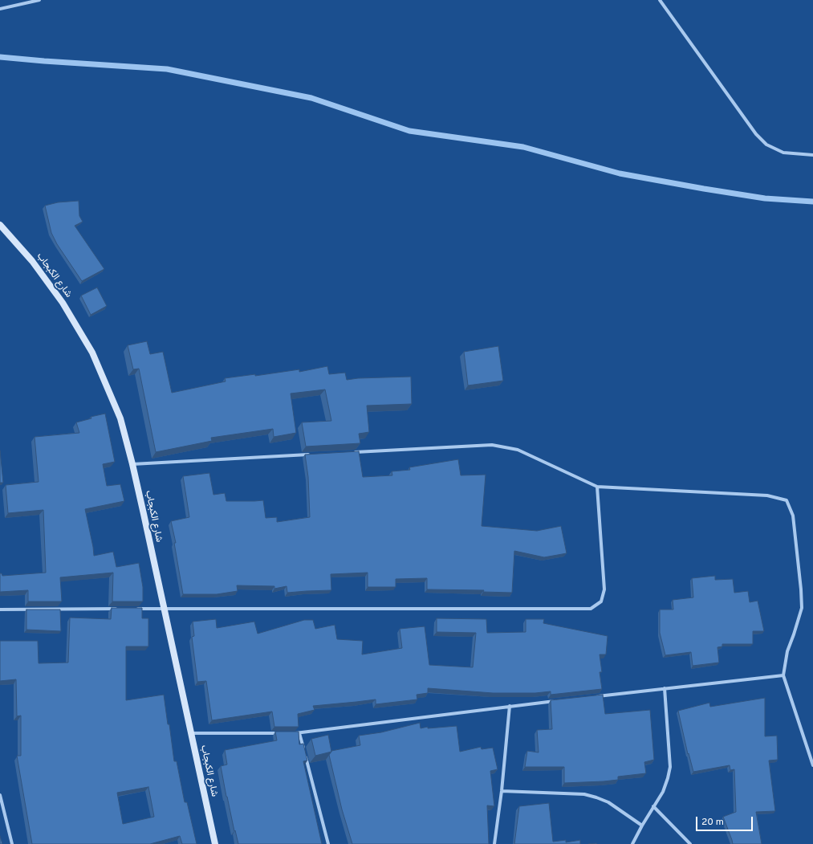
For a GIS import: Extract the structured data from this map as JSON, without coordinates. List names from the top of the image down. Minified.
{"streets":{"main road":["شارع الكبجاب"]},"scale_bar":"20 m"}
